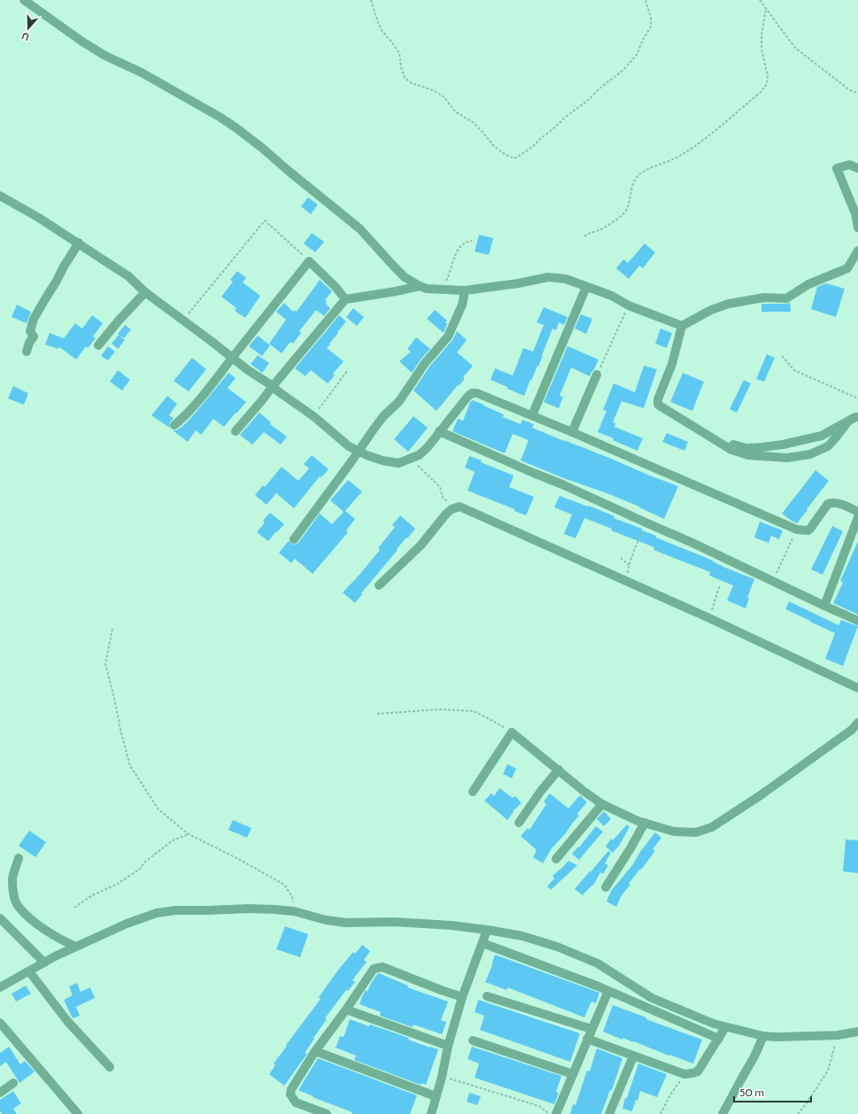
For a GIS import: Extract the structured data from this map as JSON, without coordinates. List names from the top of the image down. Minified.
{"scale_bar":"50 m","north":"bottom"}
